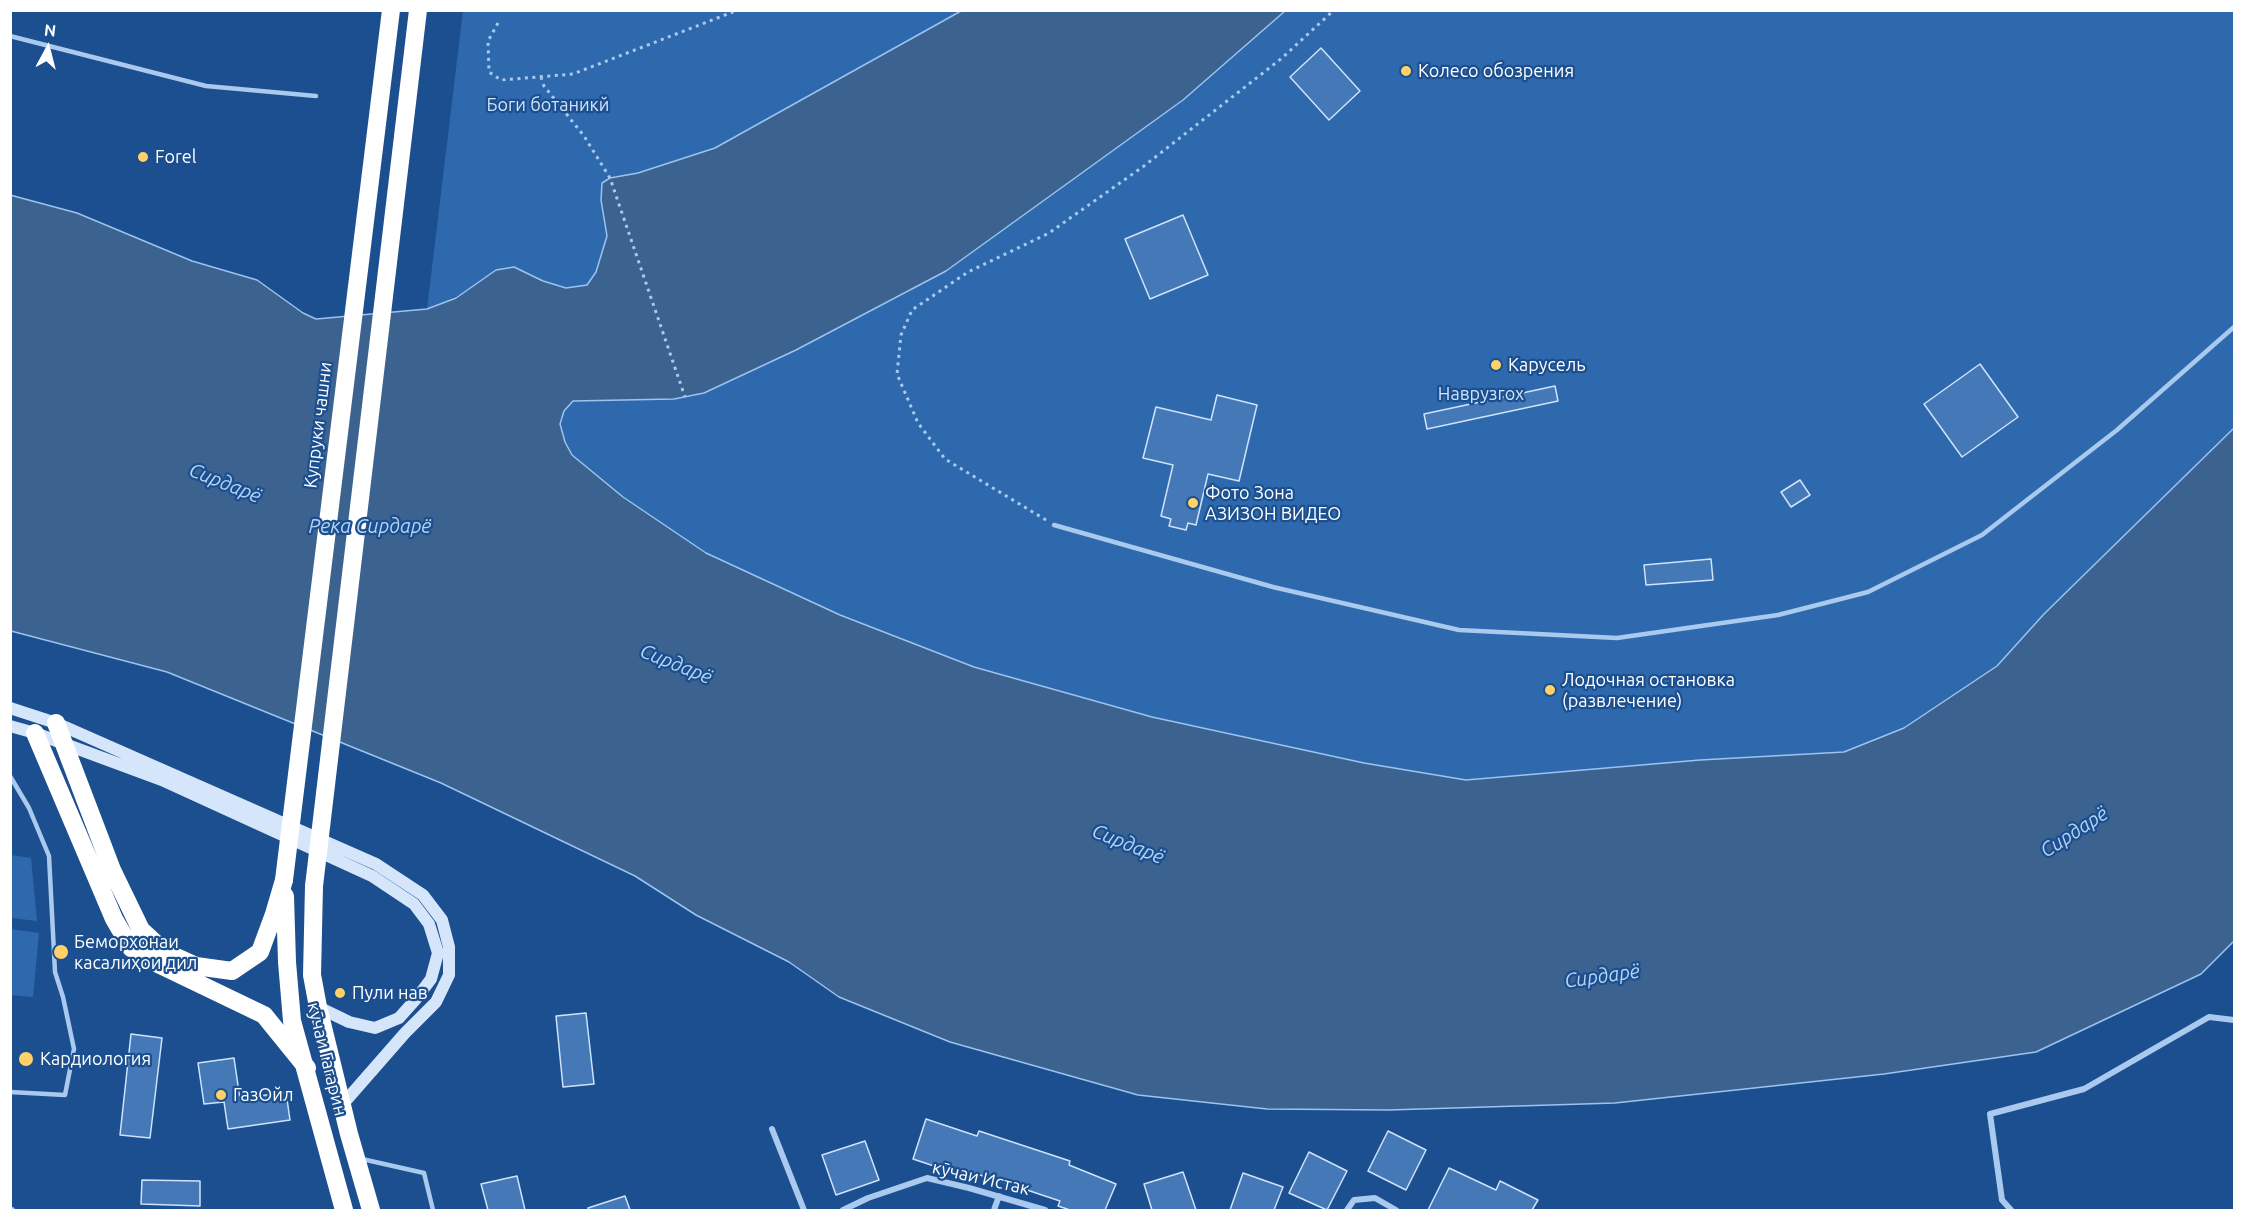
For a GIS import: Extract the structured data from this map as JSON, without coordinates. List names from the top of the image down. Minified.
{"streets":{"highway":["Купруки чашни","кӯчаи Гагарин"],"street":["кӯчаи Истак"]},"crossings":[["Купруки чашни","кӯчаи Гагарин"]],"water":["Сирдарё","Река Сирдарё"],"parks":["Боги ботаникй","Наврузгох"],"places":["Колесо обозрения","Forel","Карусель","Фото Зона АЗИЗОН ВИДЕО","Лодочная остановка (развлечение)","Беморхонаи касалиҳои дил","Пули нав","Кардиология","ГазОйл"],"north":"top"}
